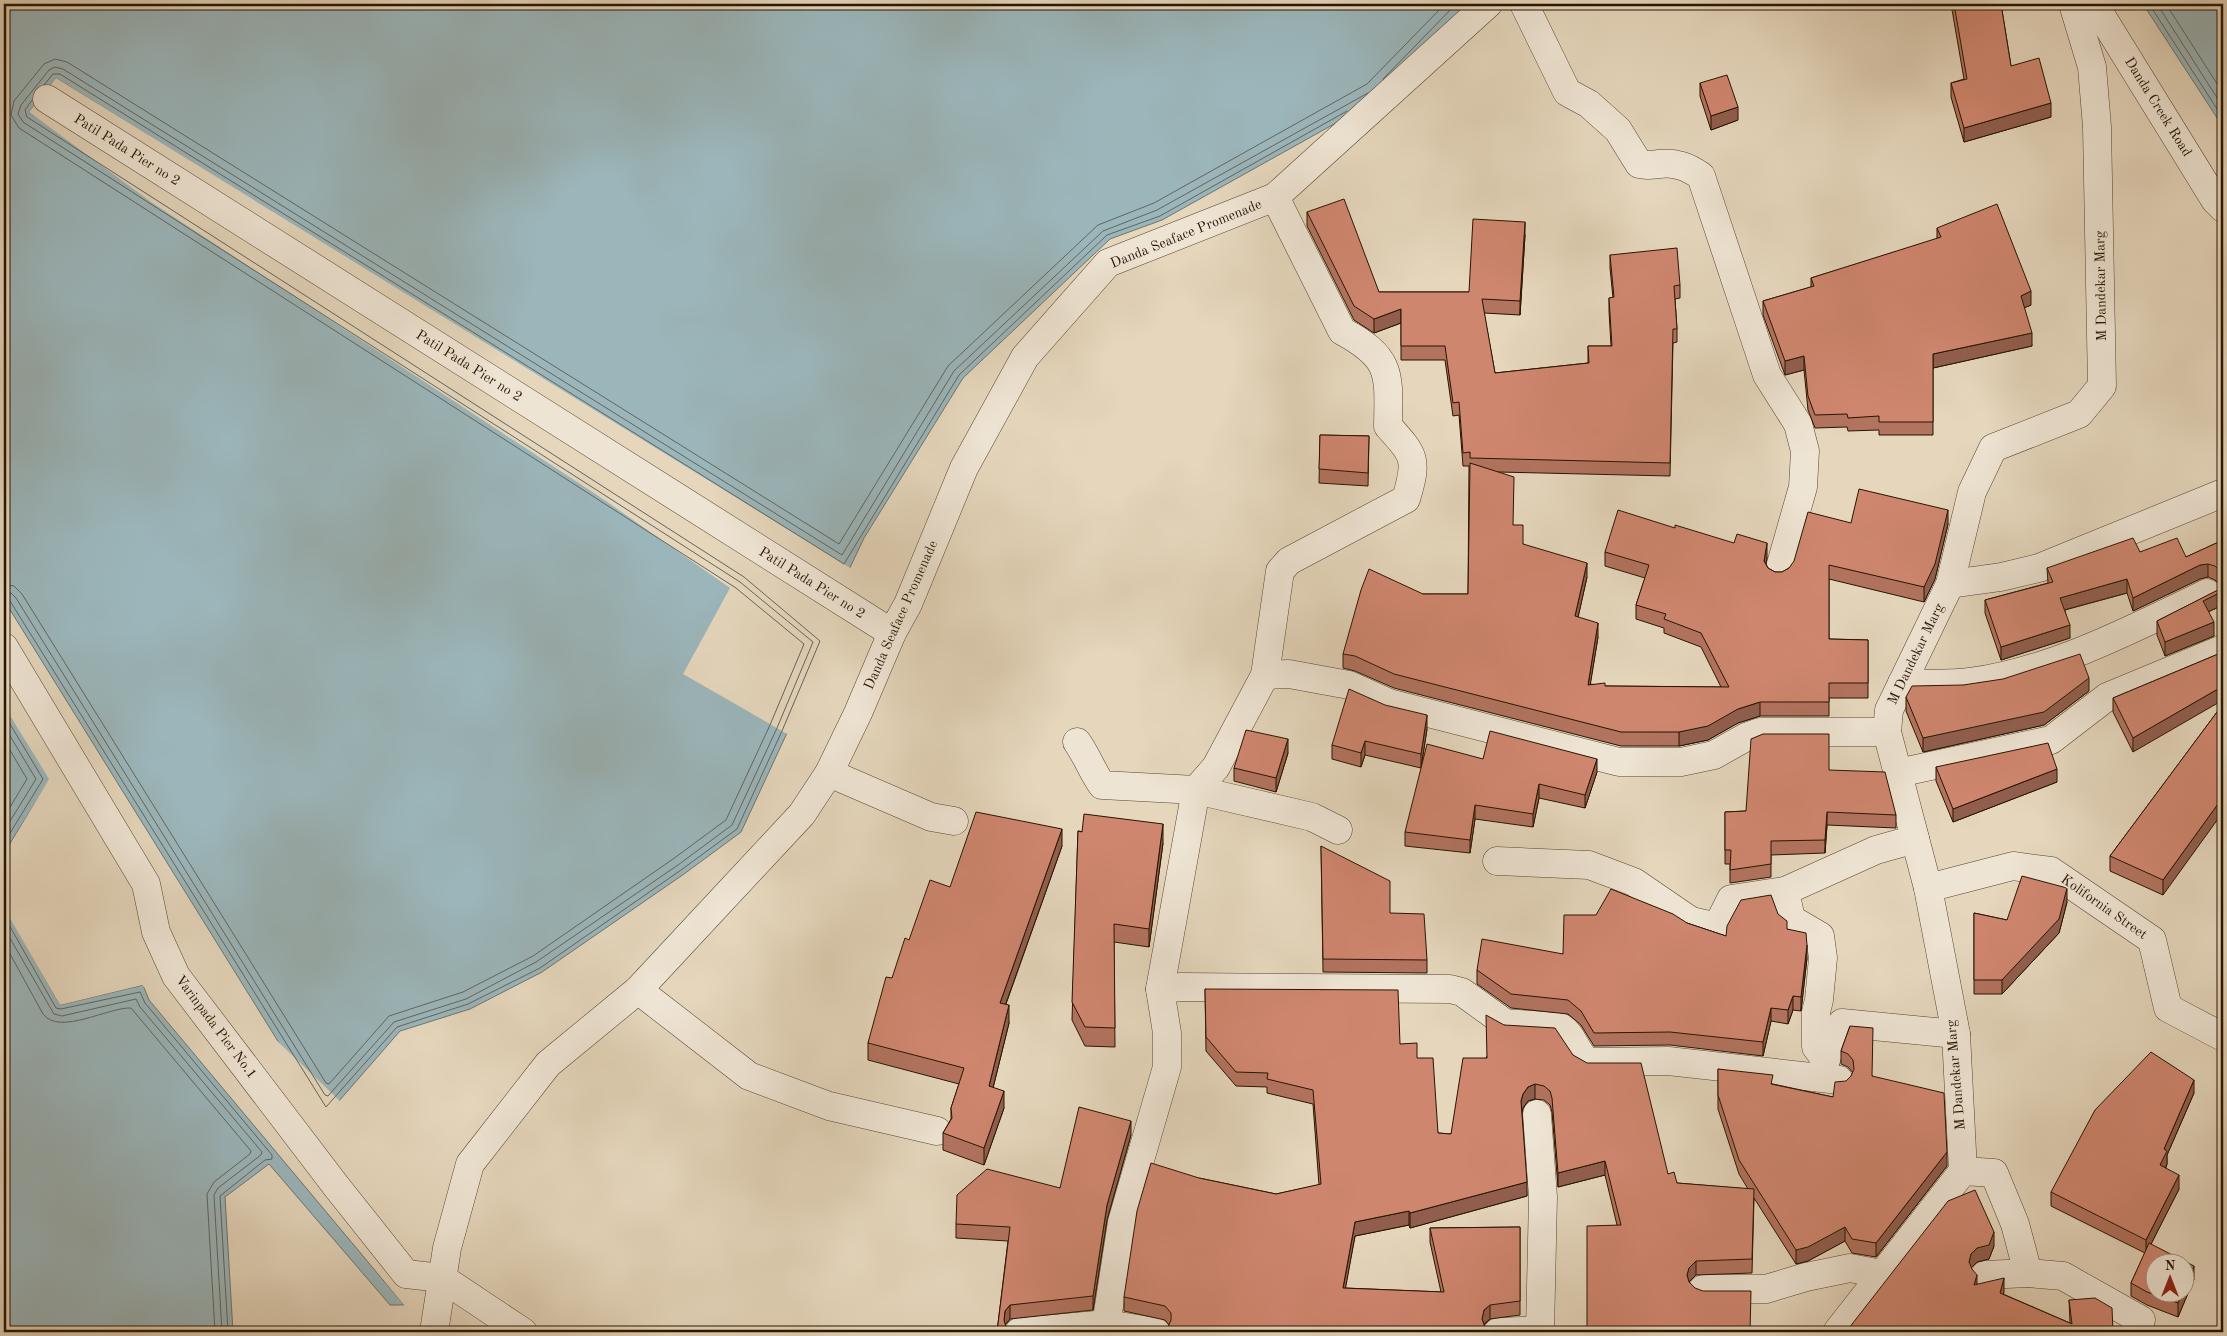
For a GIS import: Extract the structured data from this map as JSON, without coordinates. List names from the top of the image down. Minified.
{"streets":{"street":["Danda Creek Road","Patil Pada Pier no 2","Danda Seaface Promenade","M Dandekar Marg","Kolifornia Street","Varinpada Pier No.1"]},"crossings":[["Patil Pada Pier no 2","Danda Seaface Promenade"],["Danda Seaface Promenade","Varinpada Pier No.1"],["M Dandekar Marg","Kolifornia Street"]],"north":"top"}
